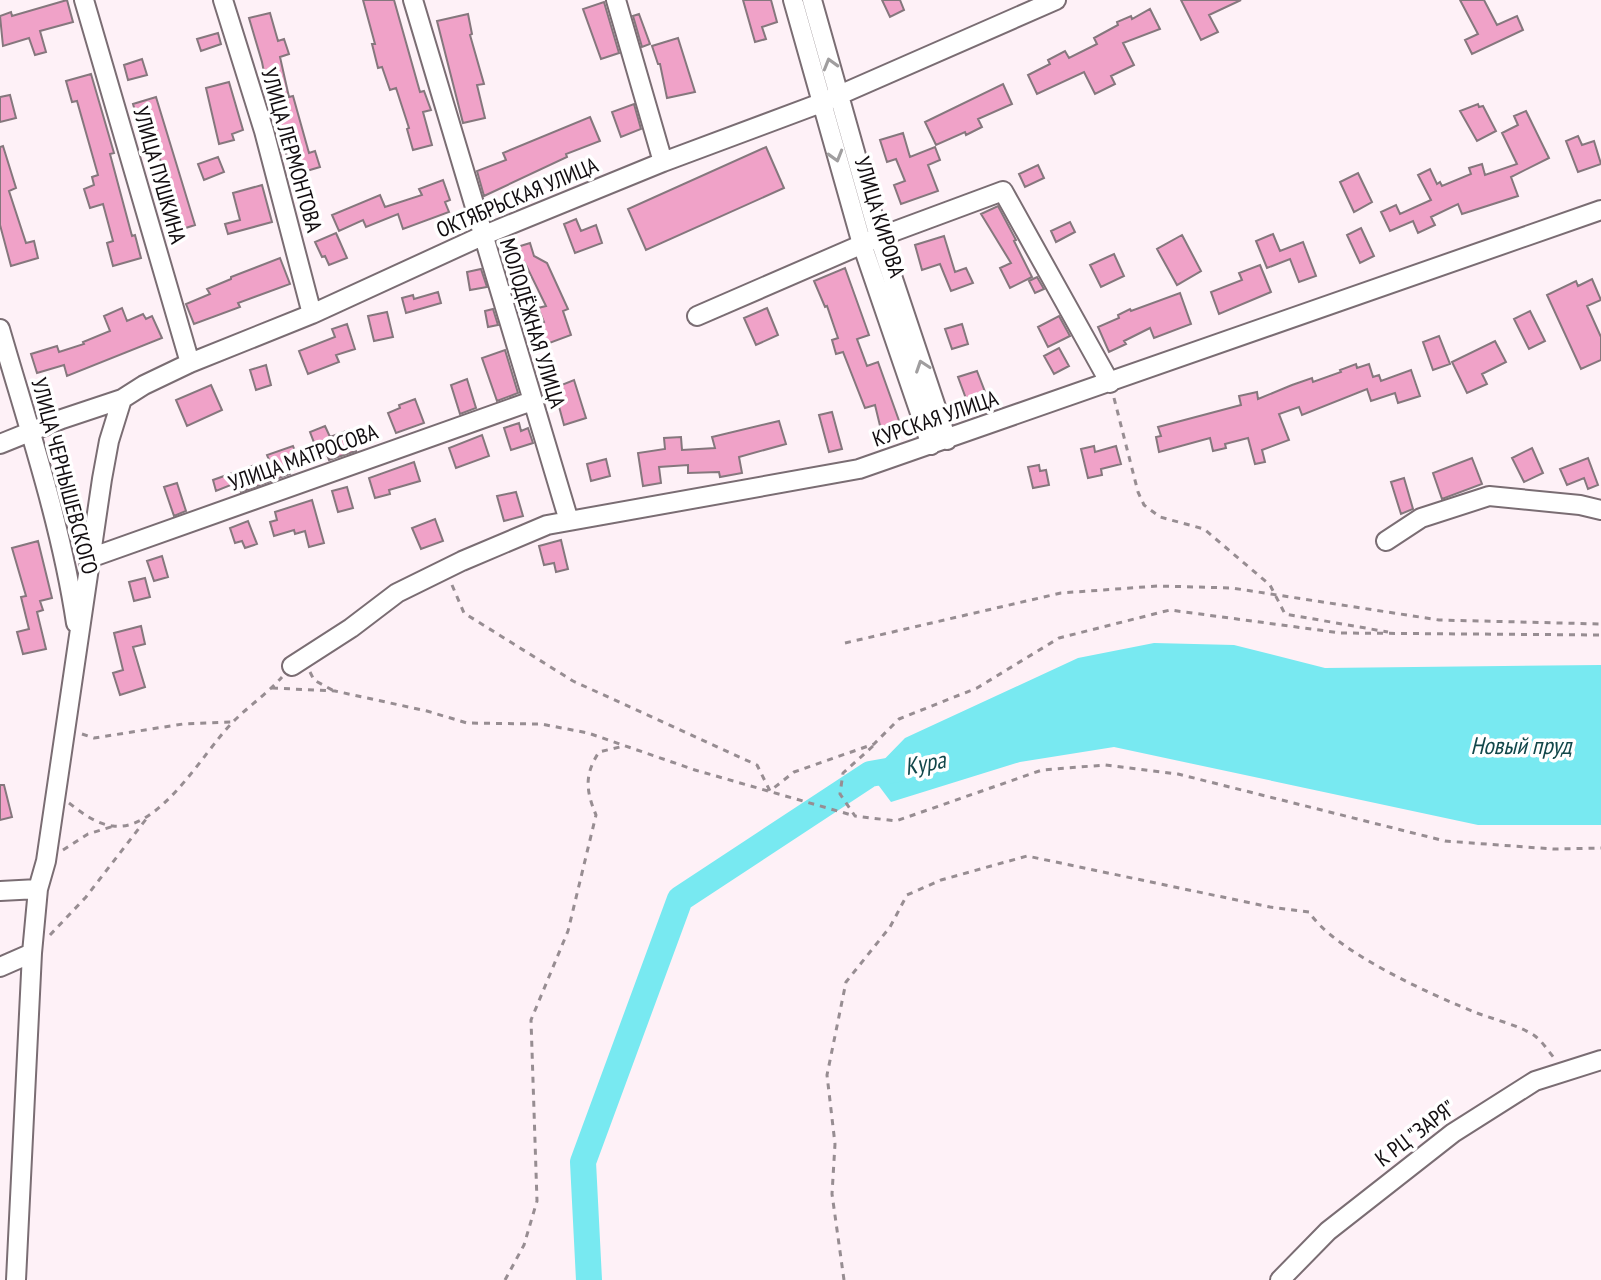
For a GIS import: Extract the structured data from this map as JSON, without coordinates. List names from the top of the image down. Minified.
{"streets":{"street":["УЛИЦА ЛЕРМОНТОВА","УЛИЦА ПУШКИНА","ОКТЯБРЬСКАЯ УЛИЦА","УЛИЦА КИРОВА","МОЛОДЁЖНАЯ УЛИЦА","КУРСКАЯ УЛИЦА","УЛИЦА МАТРОСОВА","УЛИЦА ЧЕРНЫШЕВСКОГО","К РЦ \"ЗАРЯ\""]},"crossings":[["УЛИЦА ЛЕРМОНТОВА","ОКТЯБРЬСКАЯ УЛИЦА"],["УЛИЦА ПУШКИНА","ОКТЯБРЬСКАЯ УЛИЦА"],["ОКТЯБРЬСКАЯ УЛИЦА","УЛИЦА КИРОВА"],["ОКТЯБРЬСКАЯ УЛИЦА","МОЛОДЁЖНАЯ УЛИЦА"],["ОКТЯБРЬСКАЯ УЛИЦА","УЛИЦА ЧЕРНЫШЕВСКОГО"],["УЛИЦА КИРОВА","КУРСКАЯ УЛИЦА"],["МОЛОДЁЖНАЯ УЛИЦА","КУРСКАЯ УЛИЦА"],["МОЛОДЁЖНАЯ УЛИЦА","УЛИЦА МАТРОСОВА"]],"water":["Новый пруд","Кура"]}
